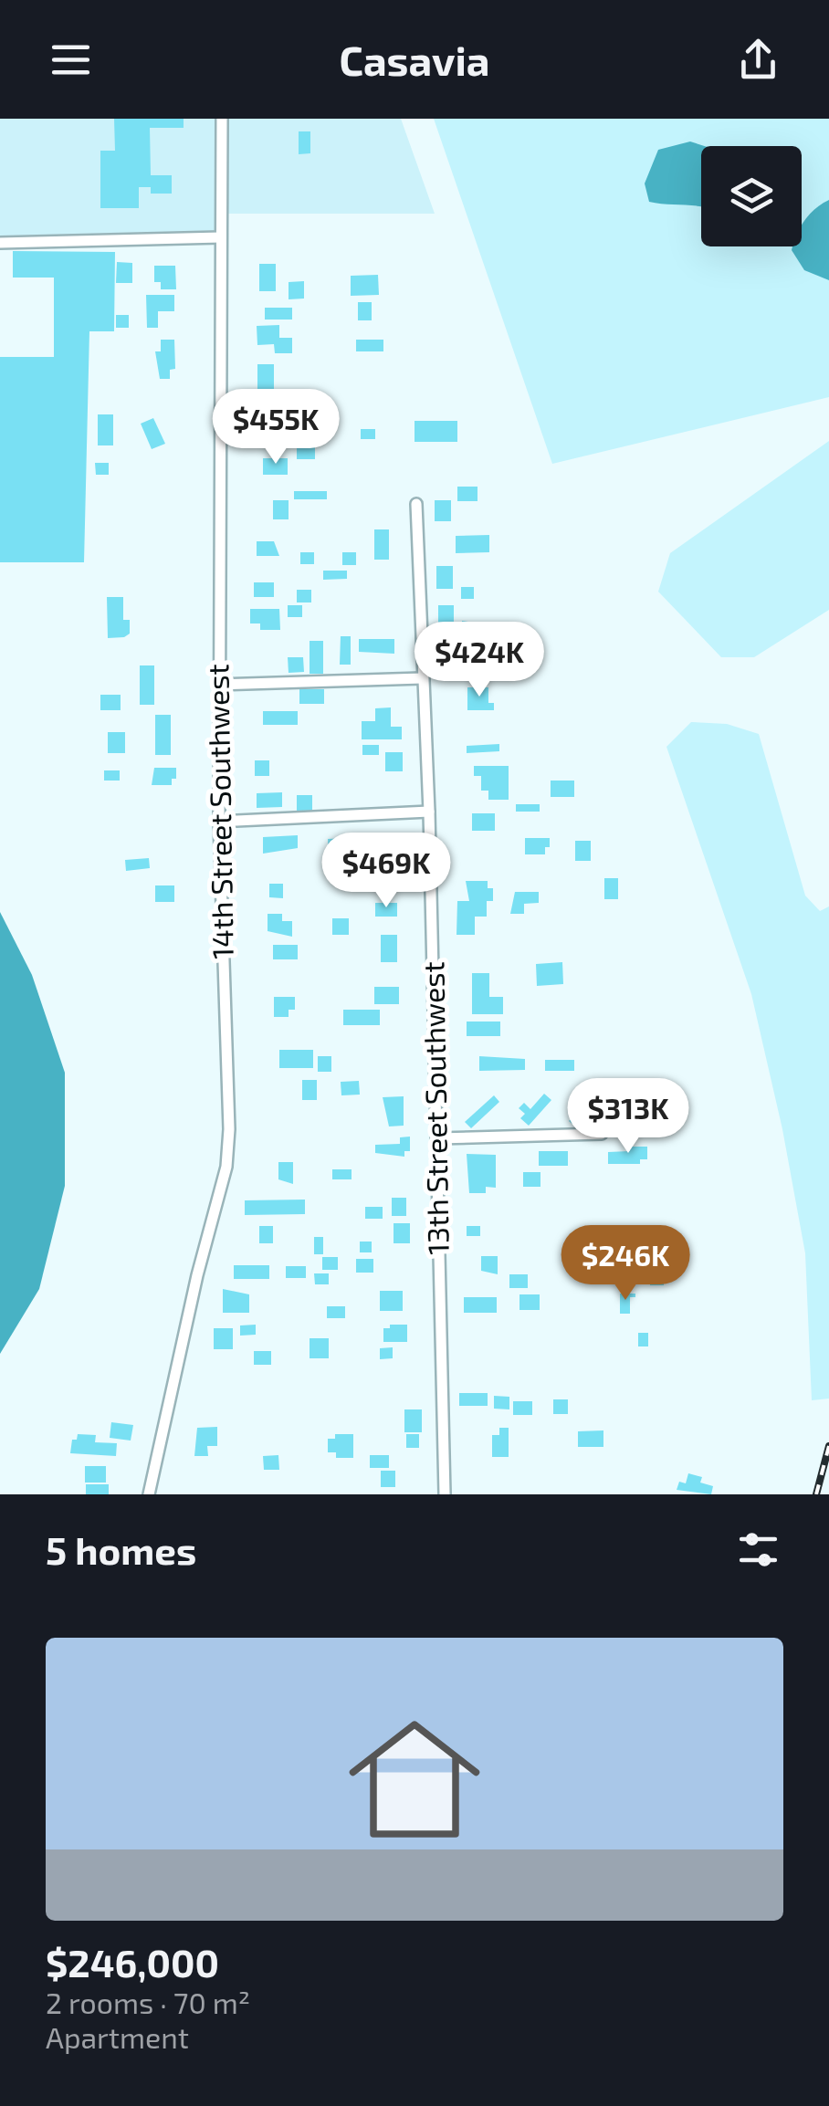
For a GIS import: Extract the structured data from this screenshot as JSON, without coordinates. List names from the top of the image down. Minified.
{"streets":{"street":["14th Street Southwest","13th Street Southwest"]},"page":{"header":"Casavia","price":["$455K","$424K","$469K","$313K","$246K"],"heading":"5 homes","list":[{"name":"$246,000","note":"2 rooms · 70 m² · Apartment"}]}}
